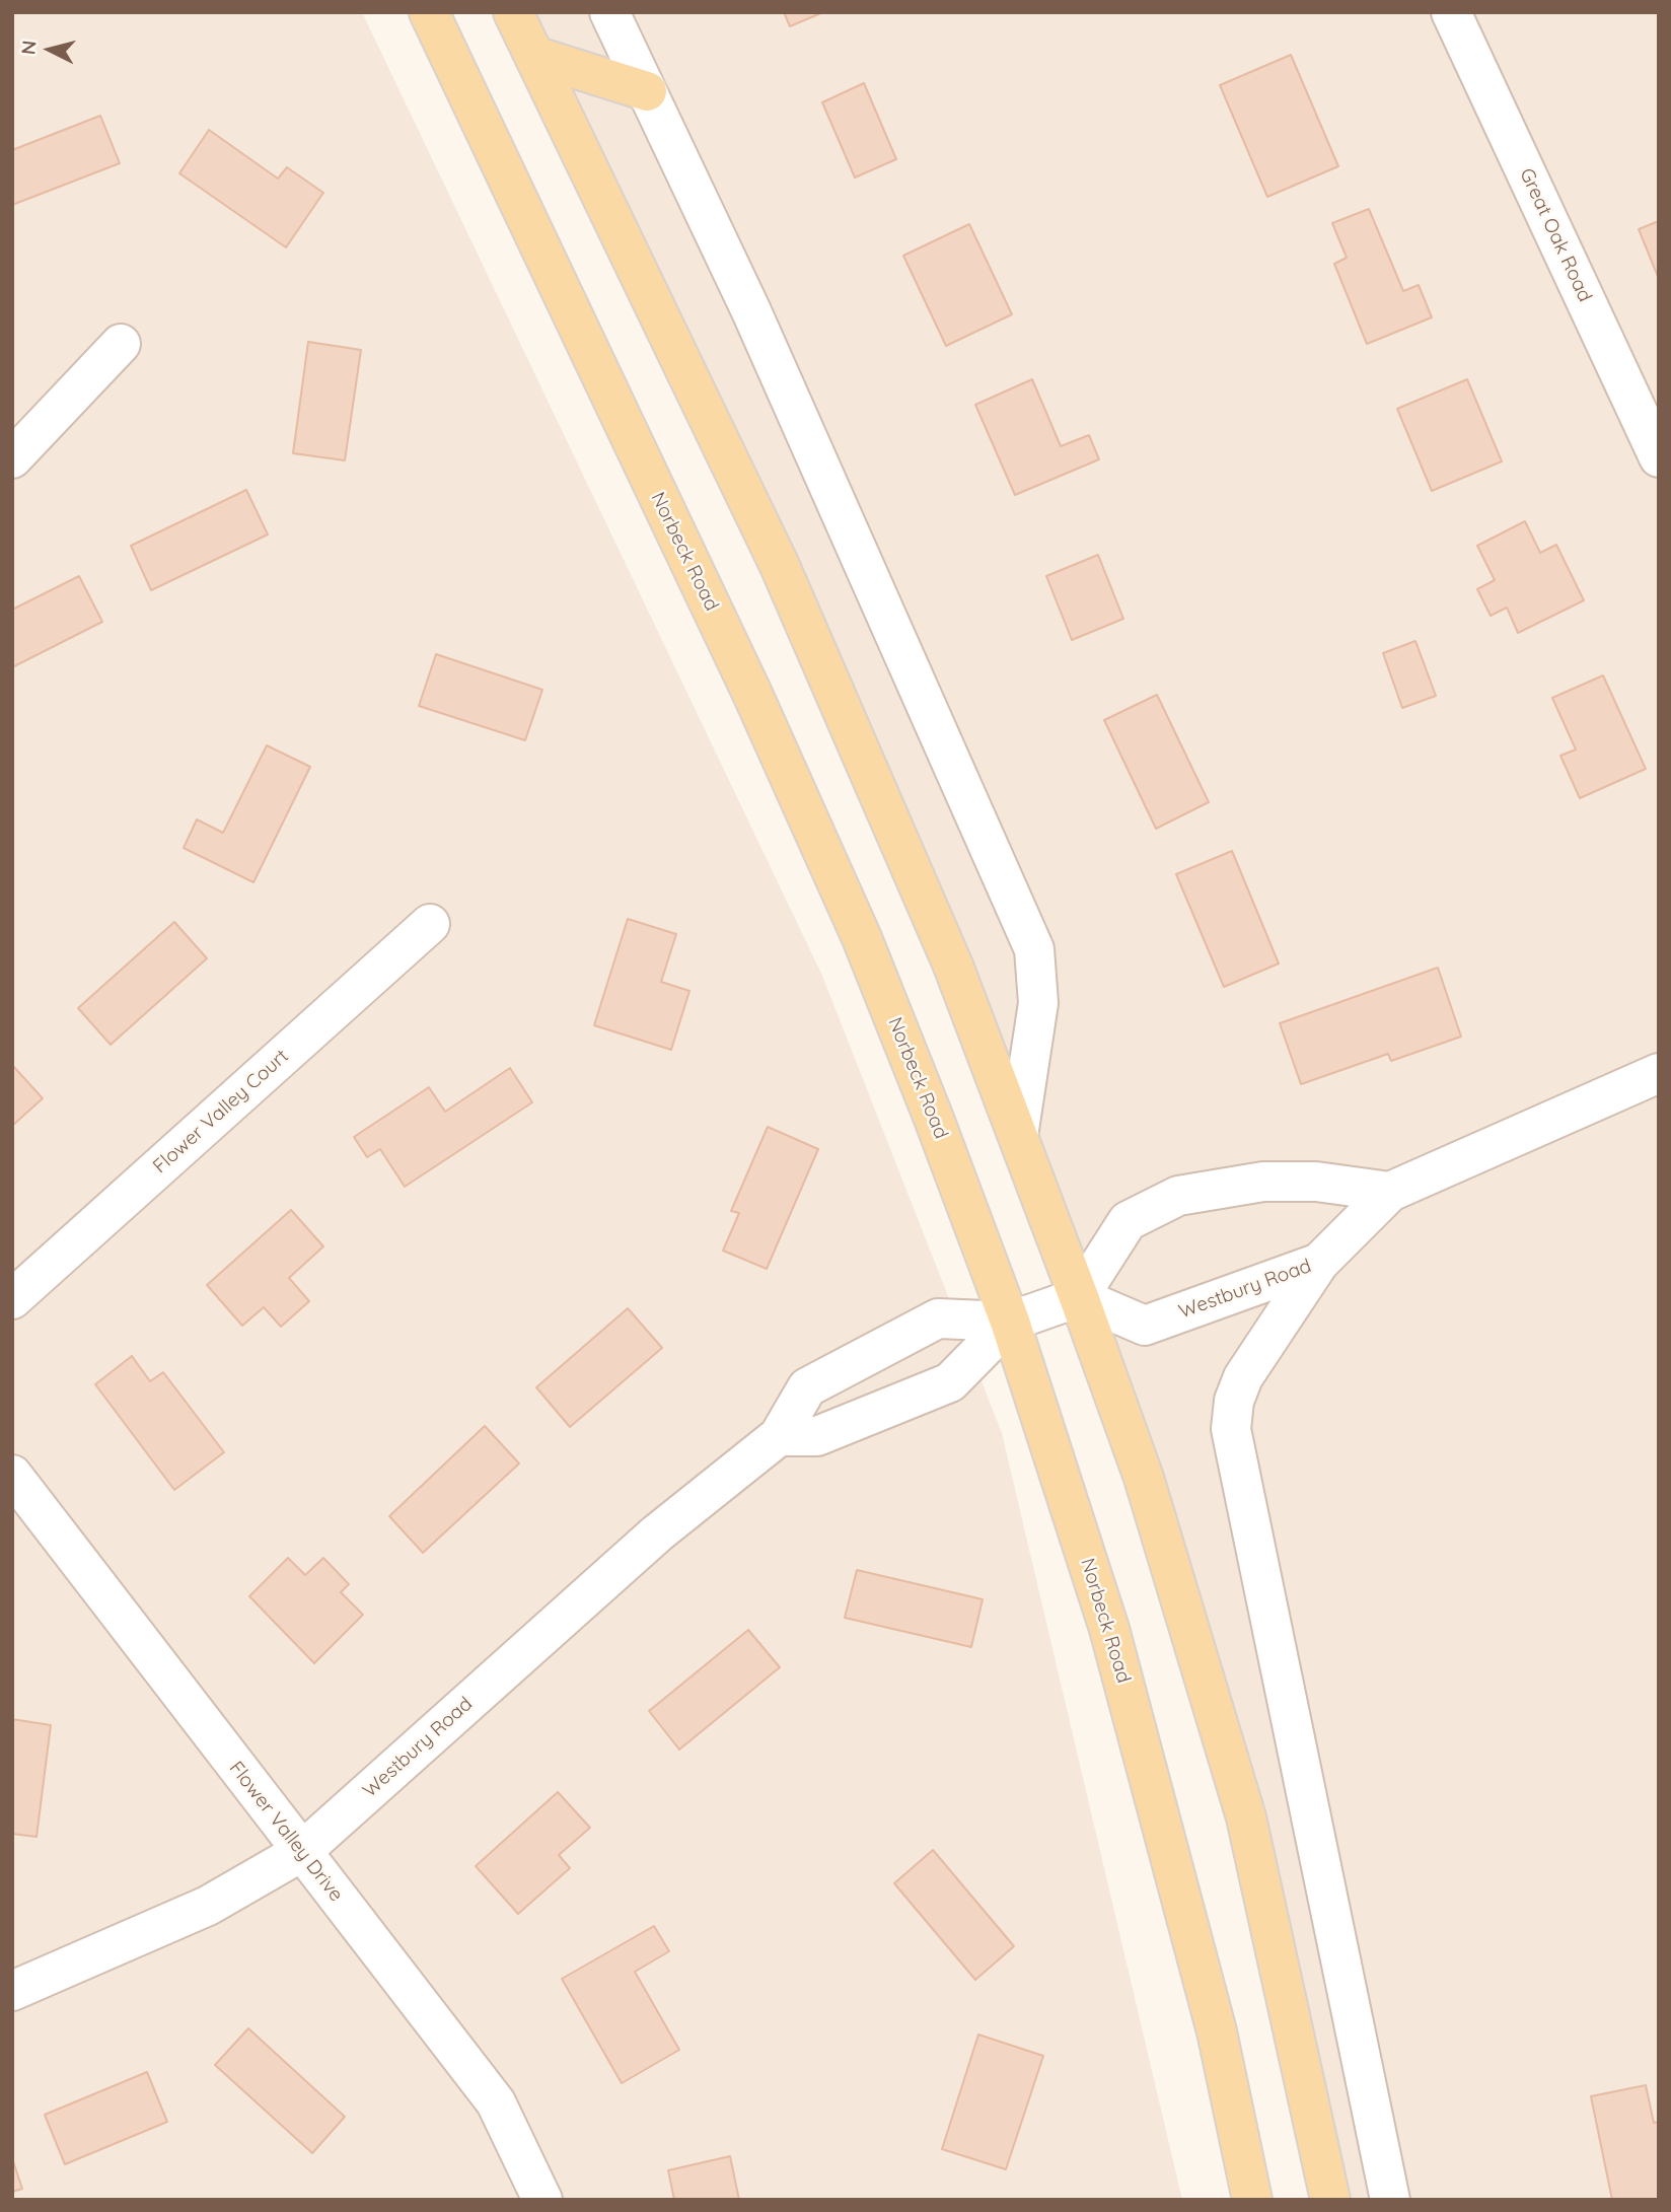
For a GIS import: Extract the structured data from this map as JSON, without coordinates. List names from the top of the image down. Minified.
{"streets":{"main road":["Norbeck Road"],"street":["Great Oak Road","Flower Valley Court","Westbury Road","Flower Valley Drive"]},"crossings":[["Norbeck Road","Westbury Road"],["Westbury Road","Flower Valley Drive"]],"north":"left"}
